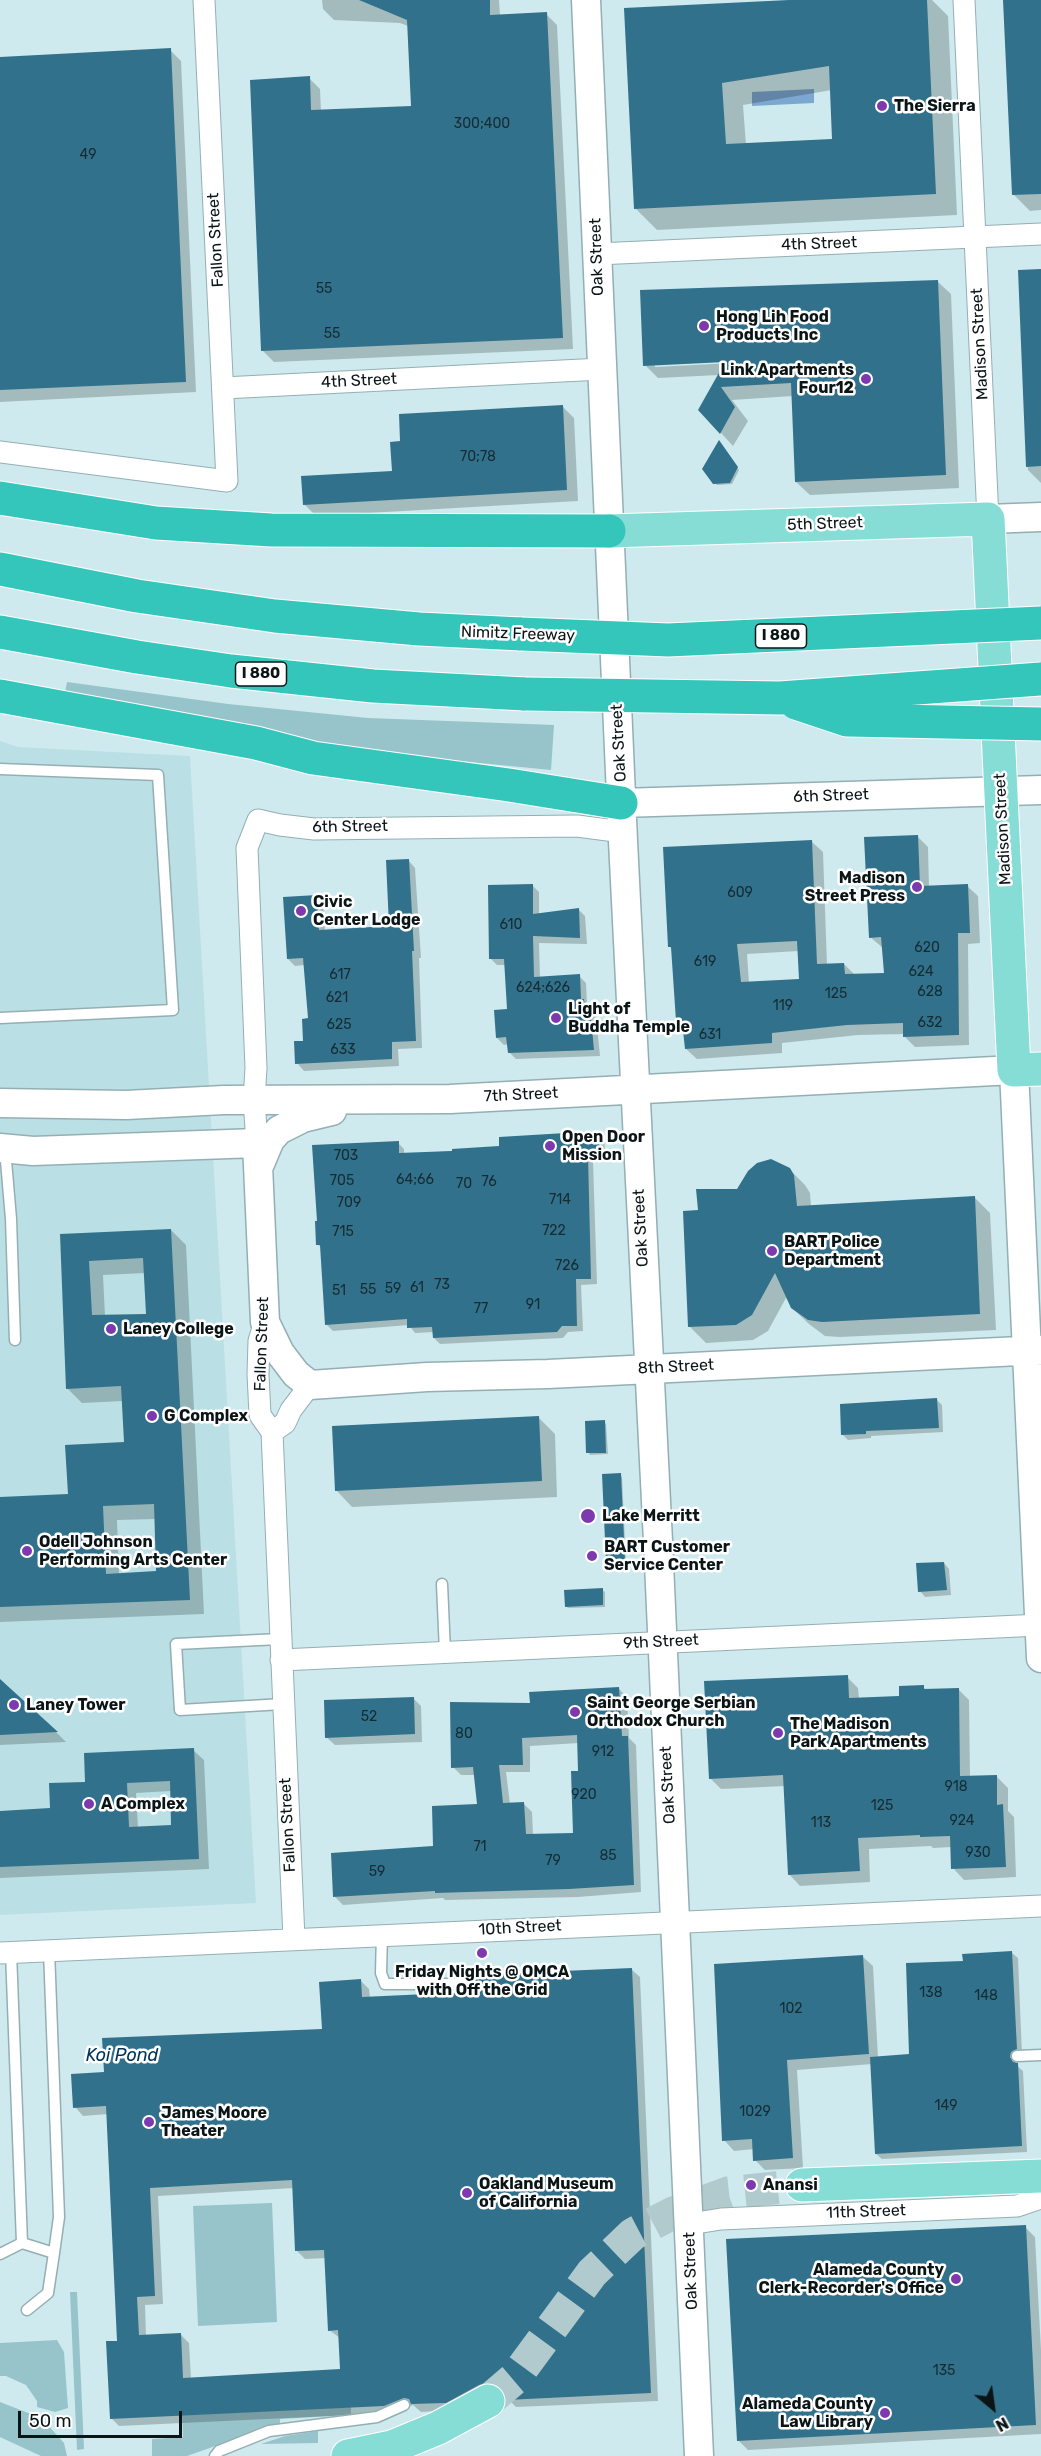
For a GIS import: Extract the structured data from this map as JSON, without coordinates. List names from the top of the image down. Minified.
{"streets":{"highway":["Nimitz Freeway","I 880"],"main road":["Fallon Street","Oak Street","Madison Street","5th Street","6th Street","7th Street","8th Street","11th Street"],"street":["4th Street","9th Street","10th Street"]},"crossings":[["Fallon Street","4th Street"],["Fallon Street","6th Street"],["Fallon Street","7th Street"],["Fallon Street","9th Street"],["Fallon Street","10th Street"],["4th Street","Oak Street"],["4th Street","Madison Street"],["Oak Street","5th Street"],["Oak Street","6th Street"],["Oak Street","7th Street"],["Oak Street","8th Street"],["Oak Street","9th Street"],["Oak Street","10th Street"],["Oak Street","11th Street"],["Madison Street","5th Street"],["Madison Street","6th Street"],["Madison Street","7th Street"],["Madison Street","8th Street"],["Madison Street","9th Street"]],"water":["Koi Pond"],"places":["The Sierra","Hong Lih Food Products Inc","Link Apartments Four12","Madison Street Press","Civic Center Lodge","Light of Buddha Temple","Open Door Mission","BART Police Department","Laney College","G Complex","Lake Merritt","Odell Johnson Performing Arts Center","BART Customer Service Center","Laney Tower","Saint George Serbian Orthodox Church","The Madison Park Apartments","A Complex","Friday Nights @ OMCA with Off the Grid","James Moore Theater","Anansi","Oakland Museum of California","Alameda County Clerk-Recorder's Office","Alameda County Law Library"],"house_numbers":["300;400","49","55","55","70;78","609","610","620","619","624","617","624;626","628","125","621","119","632","625","631","633","703","64;66","705","76","70","714","709","722","715","726","73","61","59","55","51","91","77","52","80","912","918","920","125","924","113","71","930","85","79","59","138","148","102","149","1029","135"],"scale_bar":"50 m","north":"bottom right"}
